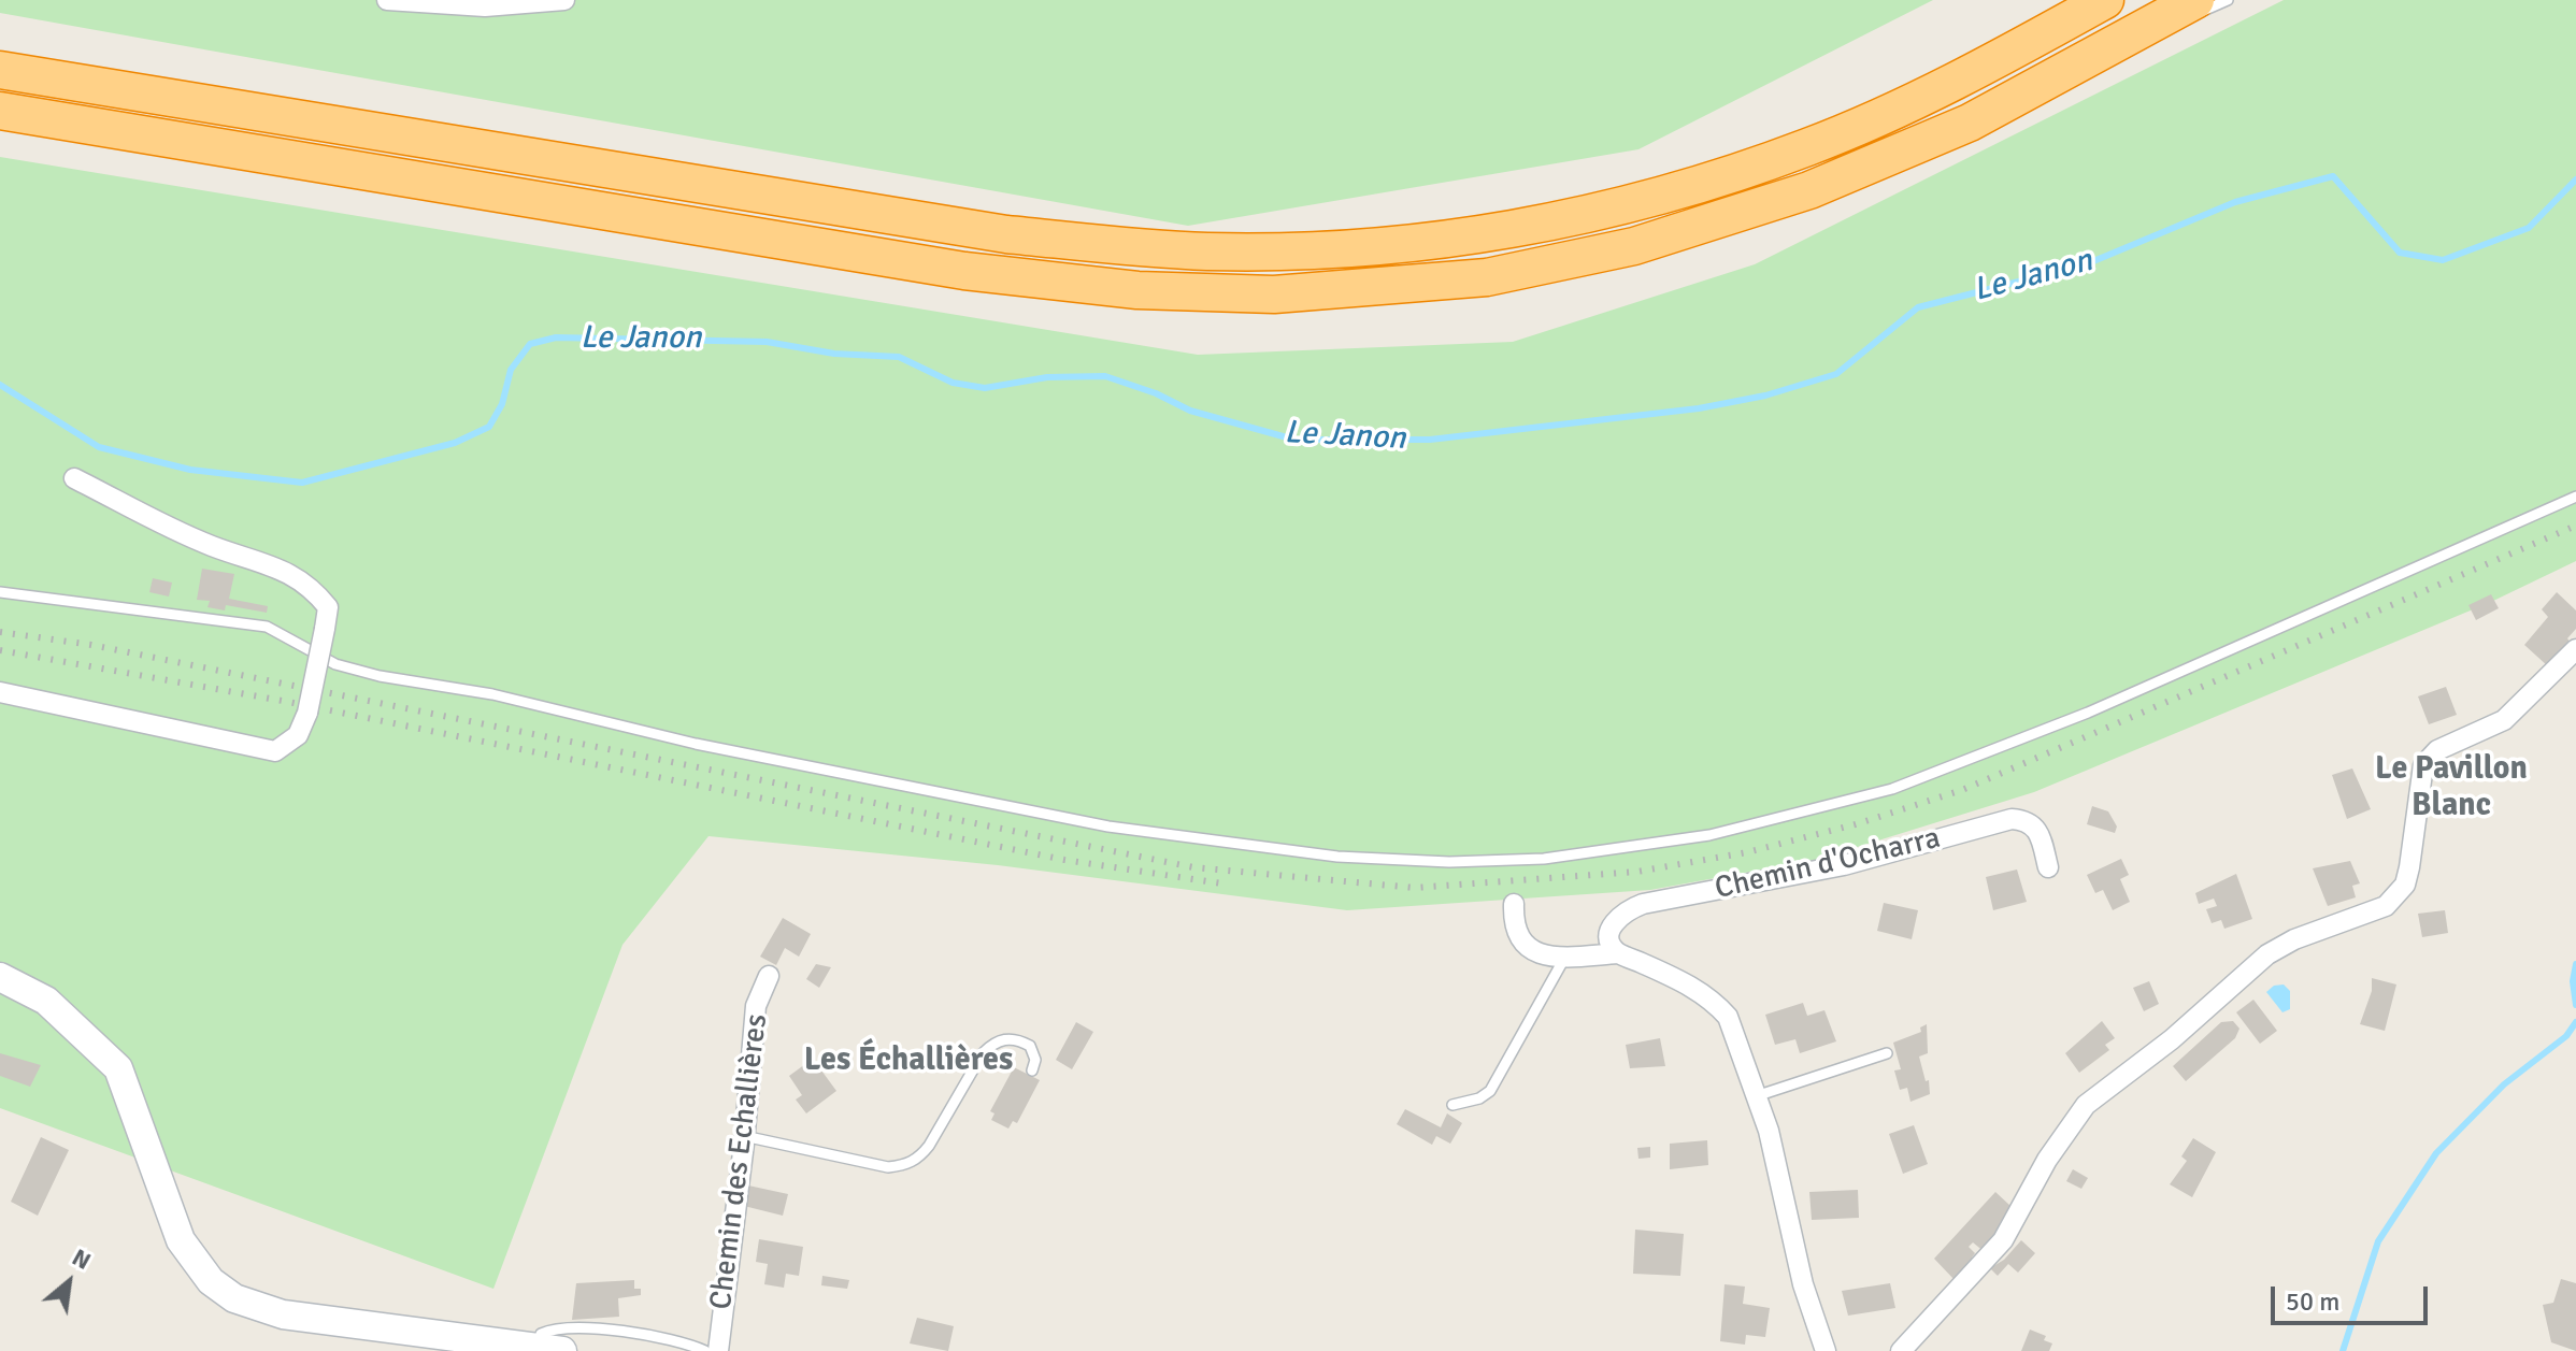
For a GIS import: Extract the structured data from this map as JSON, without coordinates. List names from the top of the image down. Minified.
{"streets":{"street":["Chemin d'Ocharra","Chemin des Echallières"]},"districts":["Le Pavillon Blanc","Les Échallières"],"water":["Le Janon"],"scale_bar":"50 m","north":"top right"}
